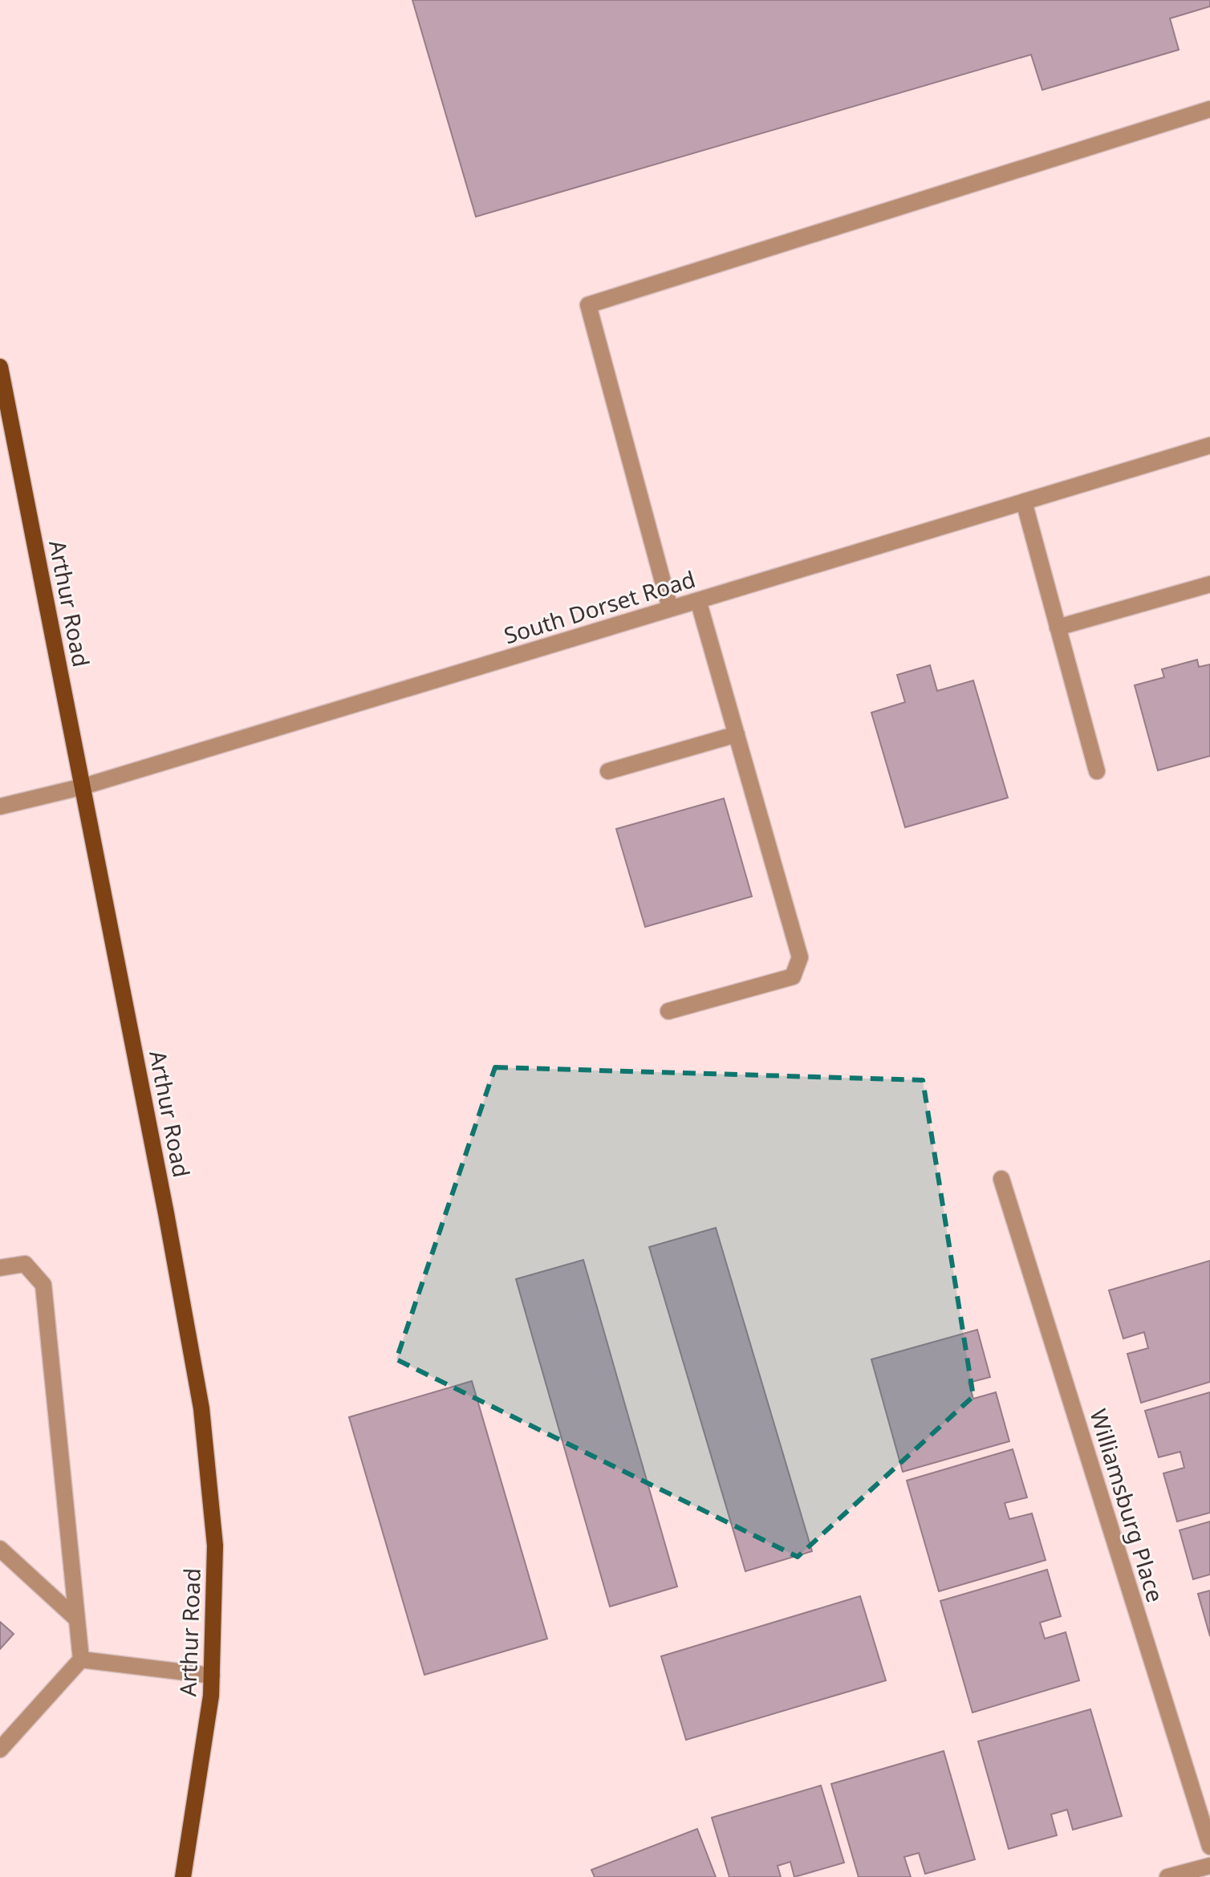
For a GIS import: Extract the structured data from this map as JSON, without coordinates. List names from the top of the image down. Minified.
{"streets":{"main road":["Arthur Road"],"street":["South Dorset Road","Williamsburg Place"]},"crossings":[["Arthur Road","South Dorset Road"]]}
